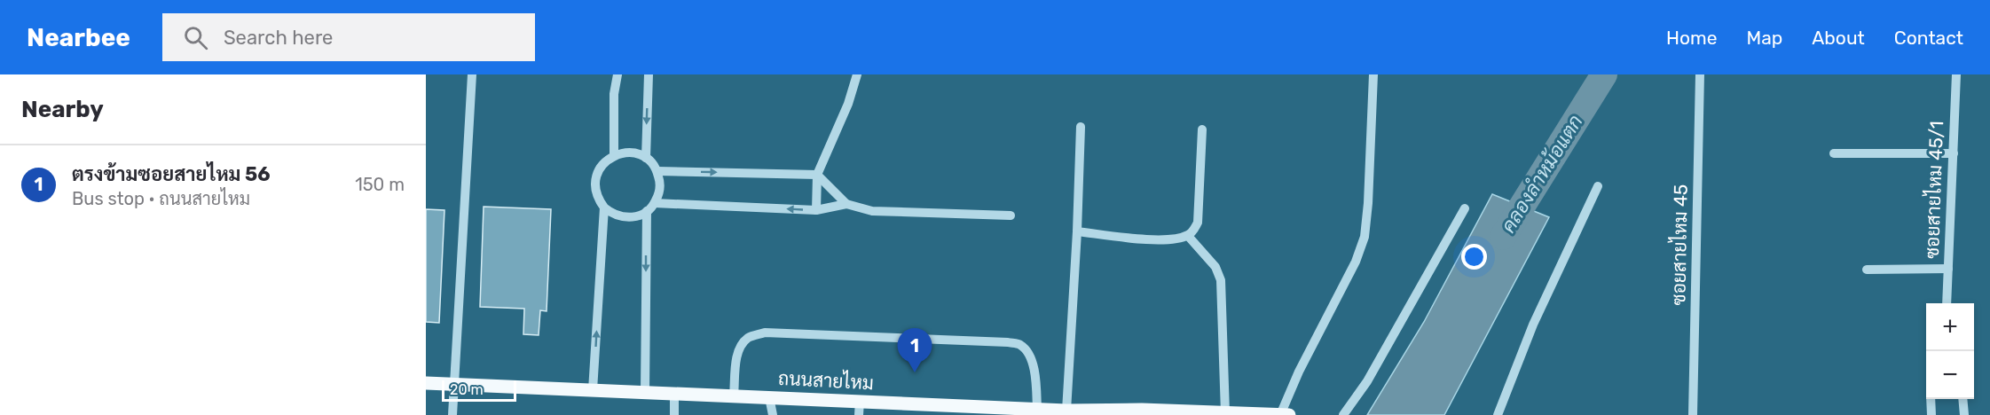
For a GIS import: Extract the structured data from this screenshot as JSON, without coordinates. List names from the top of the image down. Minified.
{"streets":{"main road":["ถนนสายไหม"],"street":["ซอยสายไหม 45/1","ซอยสายไหม 45"]},"water":["คลองลำหม้อแตก"],"scale_bar":"20 m","page":{"header":"Nearbee","search":"Search here","nav":["Home","Map","About","Contact"],"heading":"Nearby","list":[{"mark":"1","name":"ตรงข้ามซอยสายไหม 56","note":"Bus stop · ถนนสายไหม","value":"150 m"}],"map_buttons":["+","−"],"pins":"1","scale":"20 m"}}
